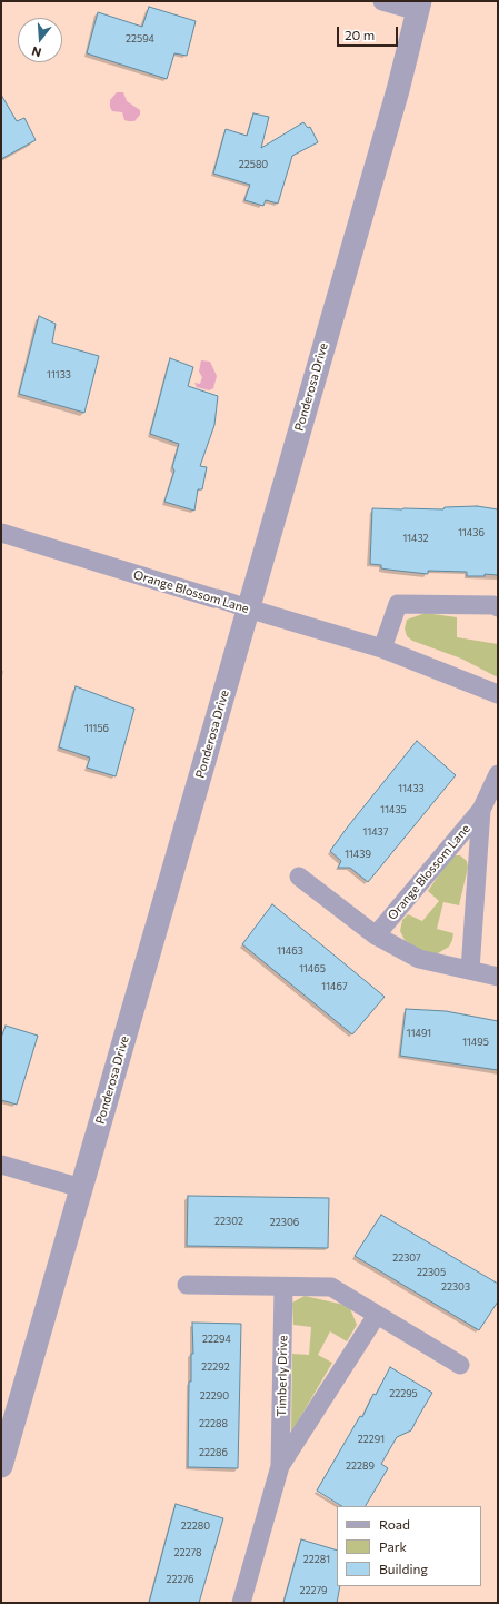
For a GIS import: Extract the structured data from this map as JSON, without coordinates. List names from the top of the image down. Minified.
{"streets":{"street":["Ponderosa Drive","Orange Blossom Lane","Timberly Drive"]},"crossings":[["Ponderosa Drive","Orange Blossom Lane"]],"house_numbers":["22594","22580","11133","11436","11432","11156","11433","11435","11437","11439","11463","11465","11467","11491","11495","22302","22306","22307","22305","22303","22294","22292","22295","22290","22288","22291","22286","22289","22280","22278","22281","22276","22279"],"legend":["Road","Park","Building"],"scale_bar":"20 m","north":"bottom"}
